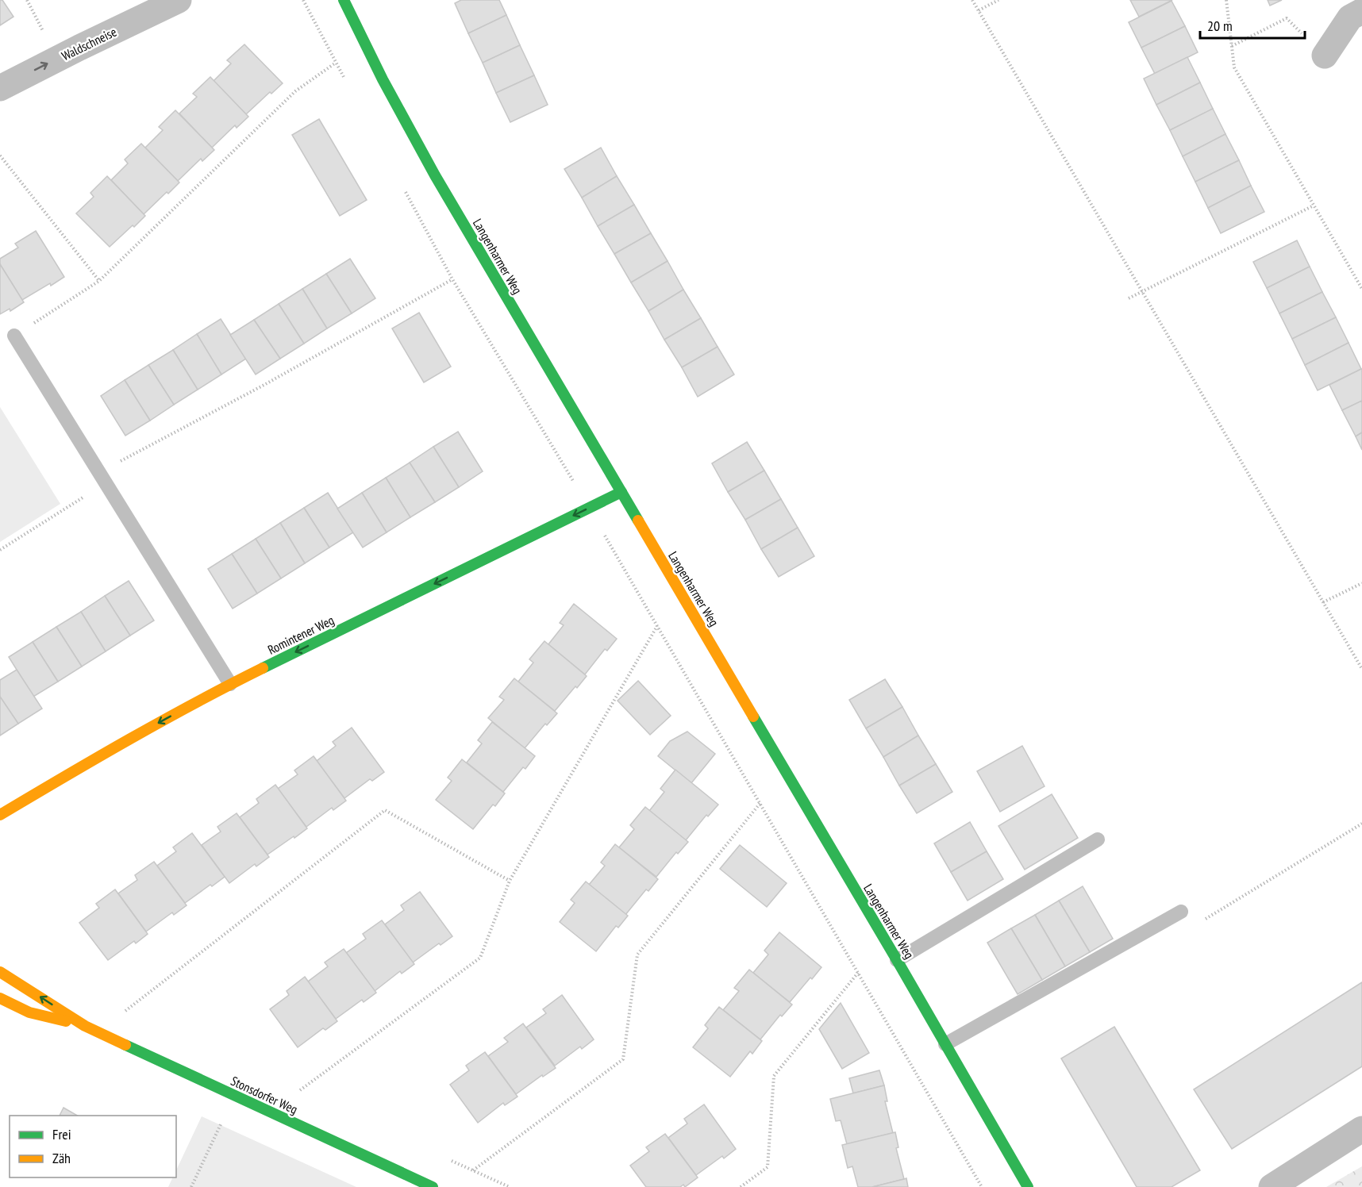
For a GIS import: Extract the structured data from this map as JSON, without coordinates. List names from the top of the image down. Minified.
{"streets":{"main road":["Langenharmer Weg","Romintener Weg","Stonsdorfer Weg"],"street":["Waldschneise"]},"crossings":[["Langenharmer Weg","Romintener Weg"]],"one_way":["Waldschneise","Romintener Weg"],"legend":["Frei","Zäh"],"scale_bar":"20 m"}
